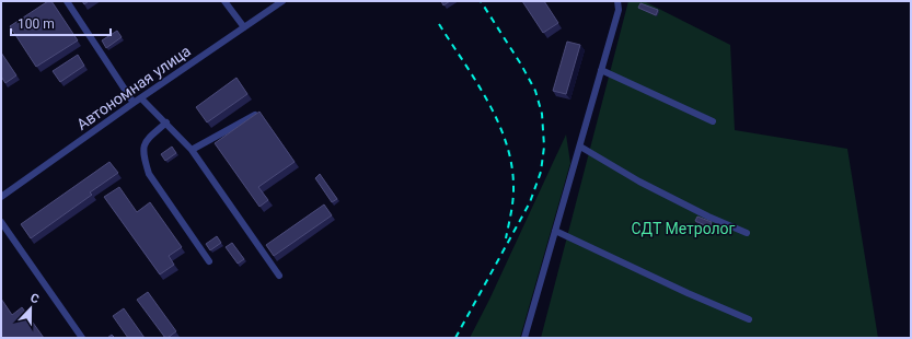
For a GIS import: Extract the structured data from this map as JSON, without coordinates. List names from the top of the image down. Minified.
{"streets":{"street":["Автономная улица"]},"parks":["СДТ Метролог"],"scale_bar":"100 m","north":"top"}
